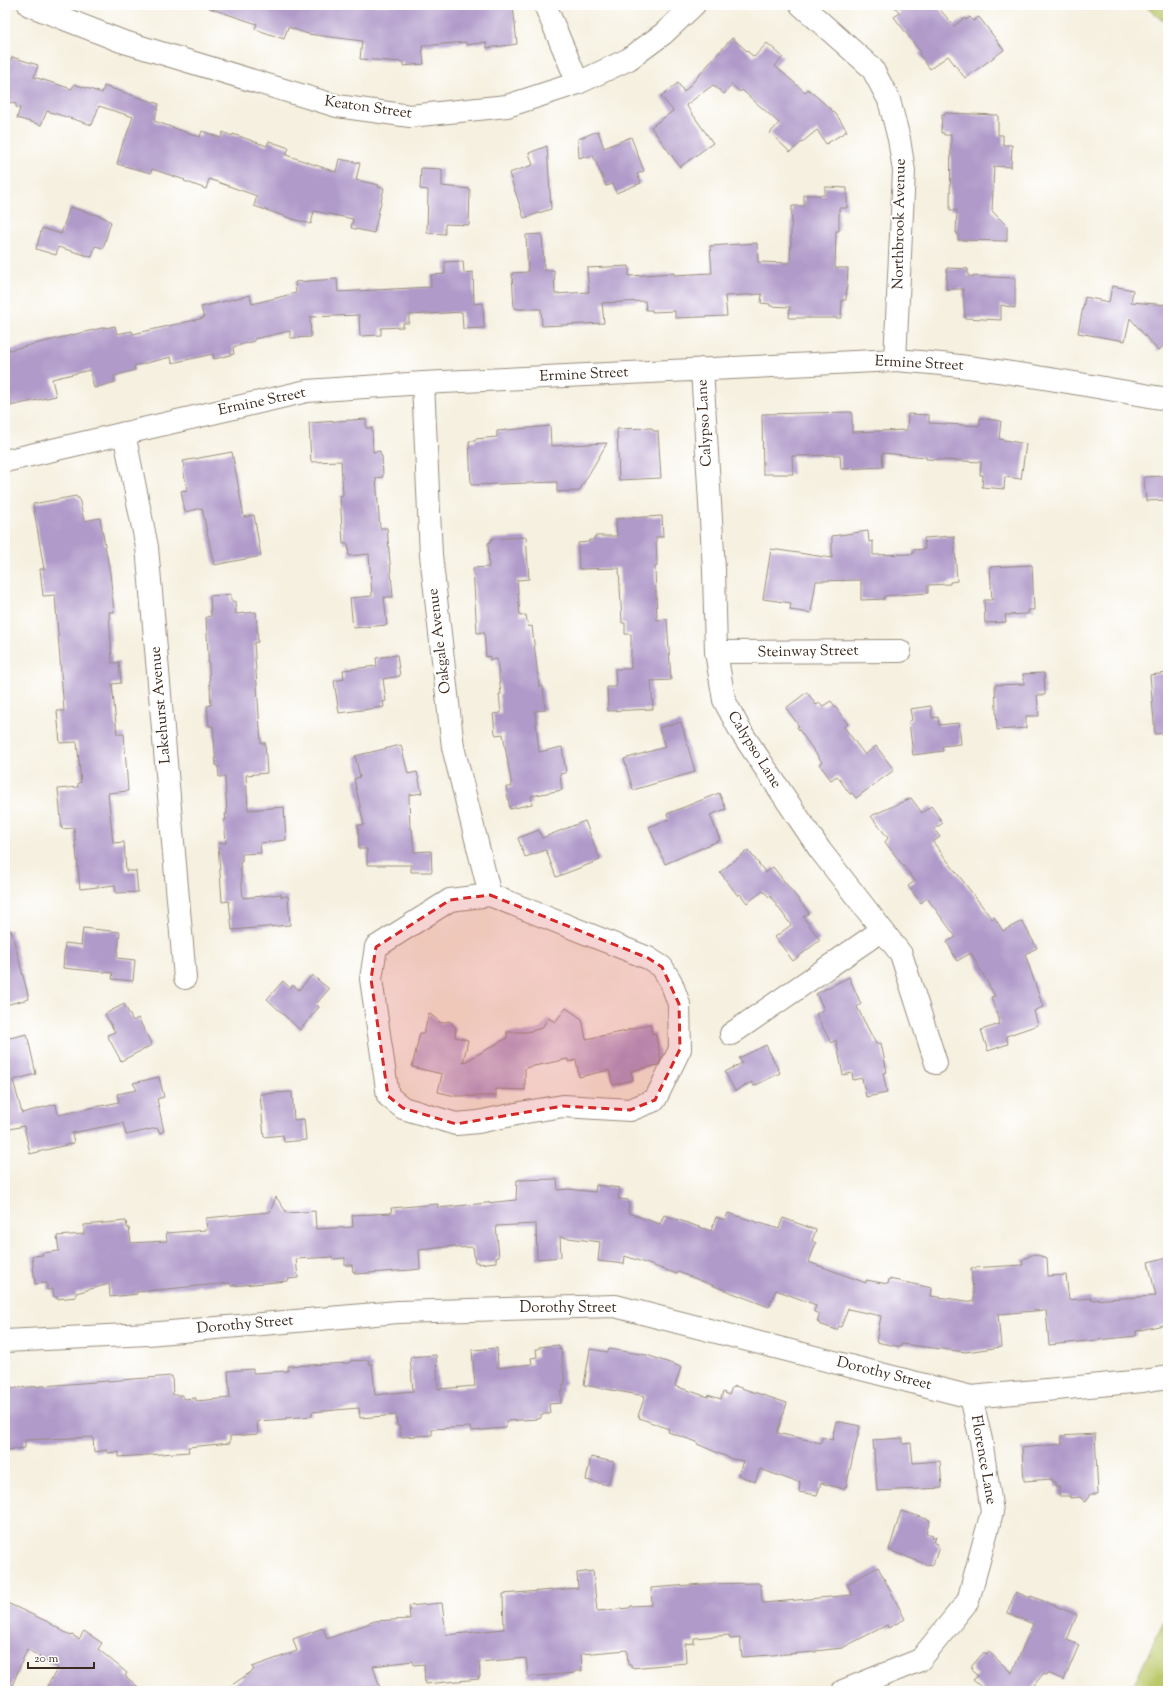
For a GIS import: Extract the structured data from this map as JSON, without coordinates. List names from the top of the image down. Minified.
{"streets":{"street":["Keaton Street","Northbrook Avenue","Ermine Street","Calypso Lane","Oakgale Avenue","Steinway Street","Lakehurst Avenue","Dorothy Street","Florence Lane"]},"crossings":[["Northbrook Avenue","Ermine Street"],["Ermine Street","Calypso Lane"],["Ermine Street","Oakgale Avenue"],["Ermine Street","Lakehurst Avenue"],["Calypso Lane","Steinway Street"],["Dorothy Street","Florence Lane"]],"scale_bar":"20 m"}
